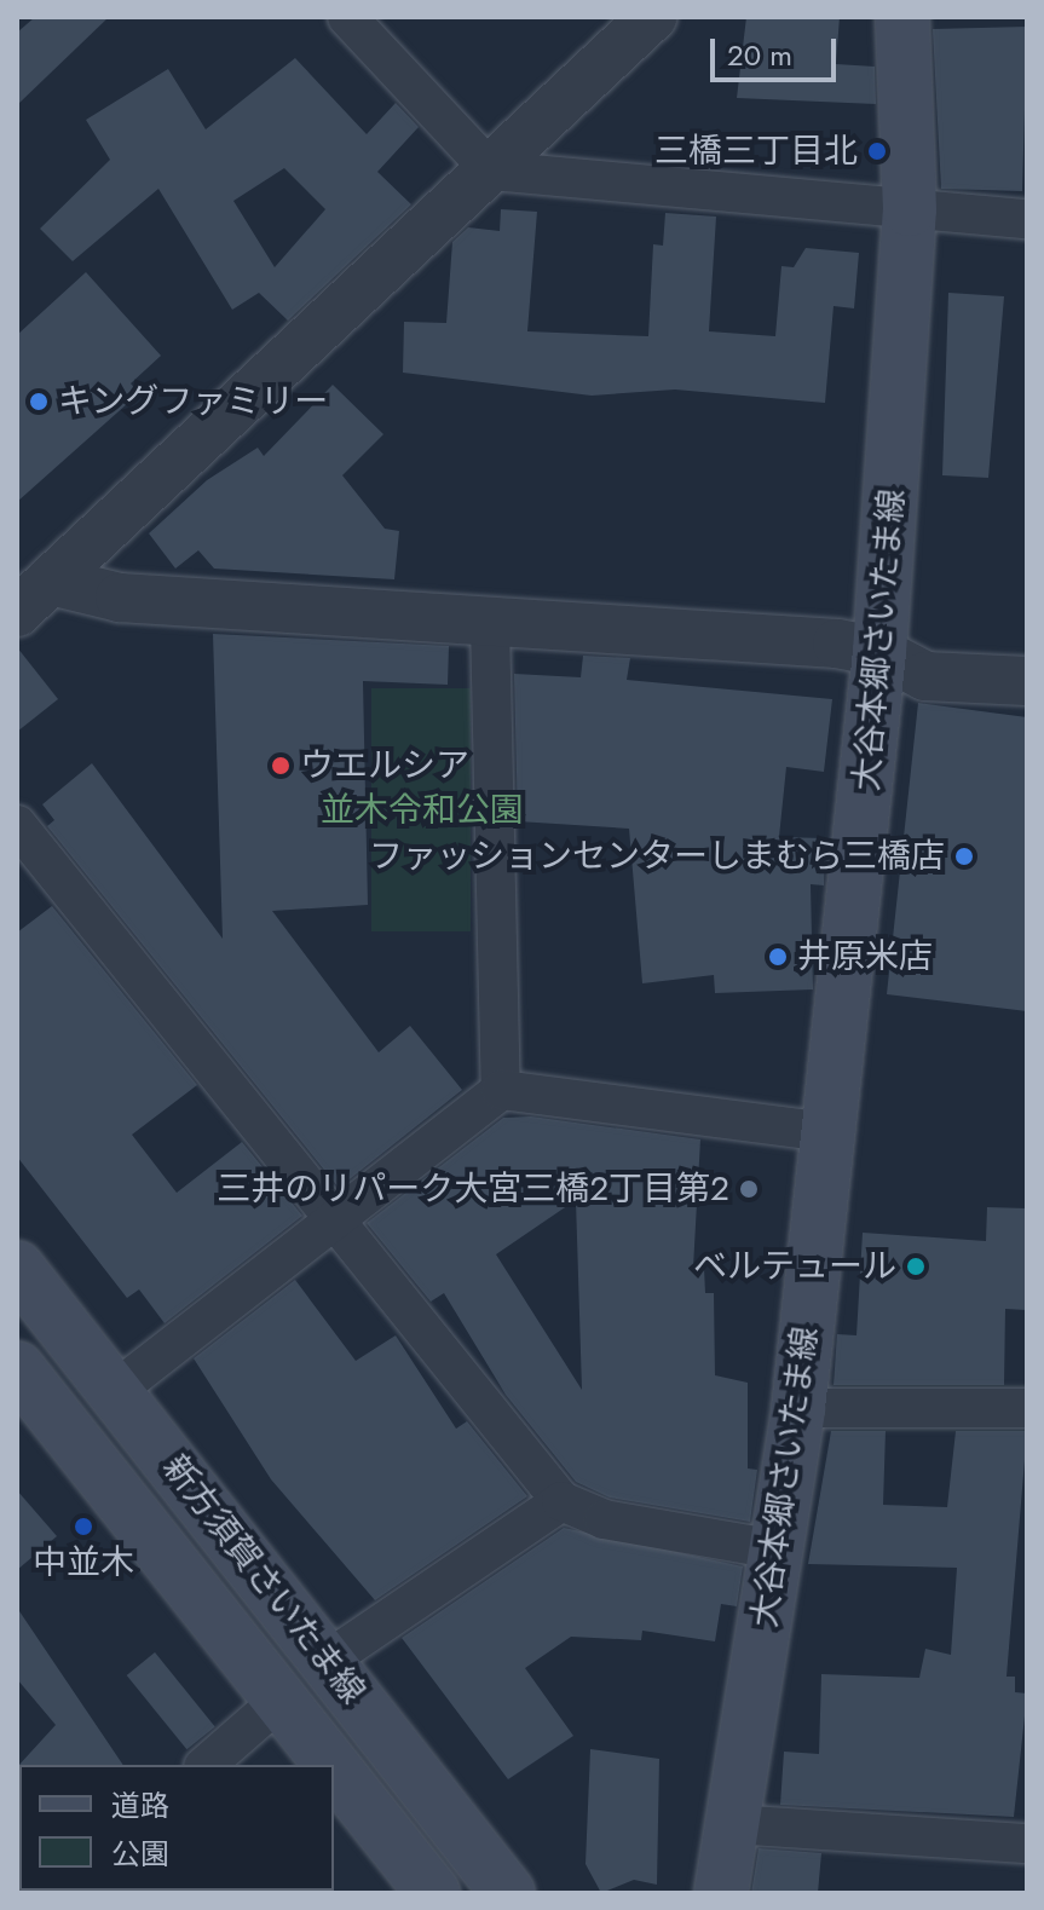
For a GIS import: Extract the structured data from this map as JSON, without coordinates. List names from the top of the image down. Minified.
{"streets":{"main road":["大谷本郷さいたま線","新方須賀さいたま線"]},"parks":["並木令和公園"],"places":["三橋三丁目北","キングファミリー","ウエルシア","ファッションセンターしまむら三橋店","井原米店","三井のリパーク大宮三橋2丁目第2","ベルテュール","中並木"],"legend":["道路","公園"],"scale_bar":"20 m"}
